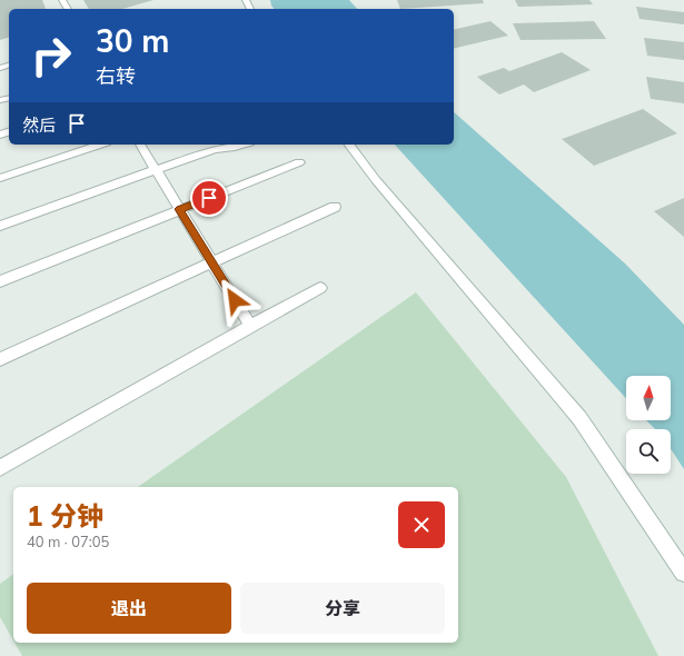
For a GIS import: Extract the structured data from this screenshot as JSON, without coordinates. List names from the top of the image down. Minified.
{"north":"top","page":{"turn":["30 m","右转"],"then":"然后","heading":["1 分钟","40 m · 07:05"],"buttons":["退出","分享"]}}
